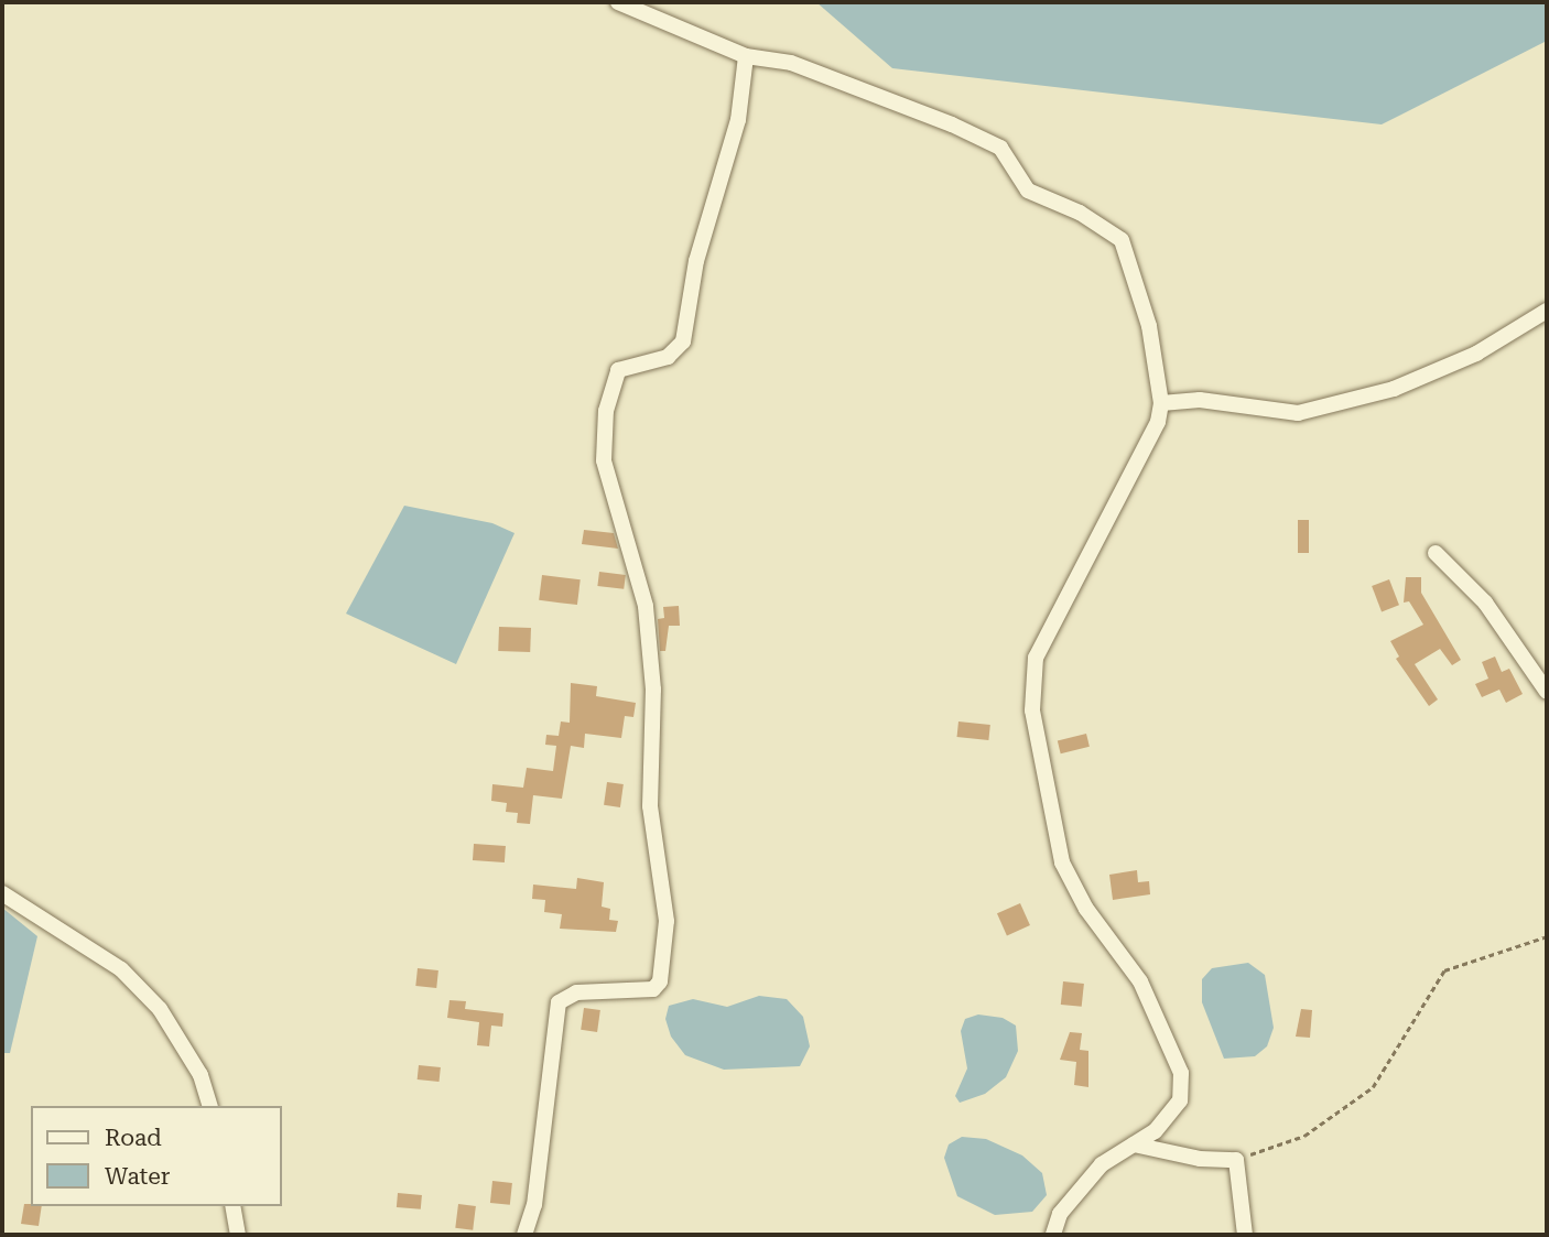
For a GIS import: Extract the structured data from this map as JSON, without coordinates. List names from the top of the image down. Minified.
{"legend":["Road","Water"]}
